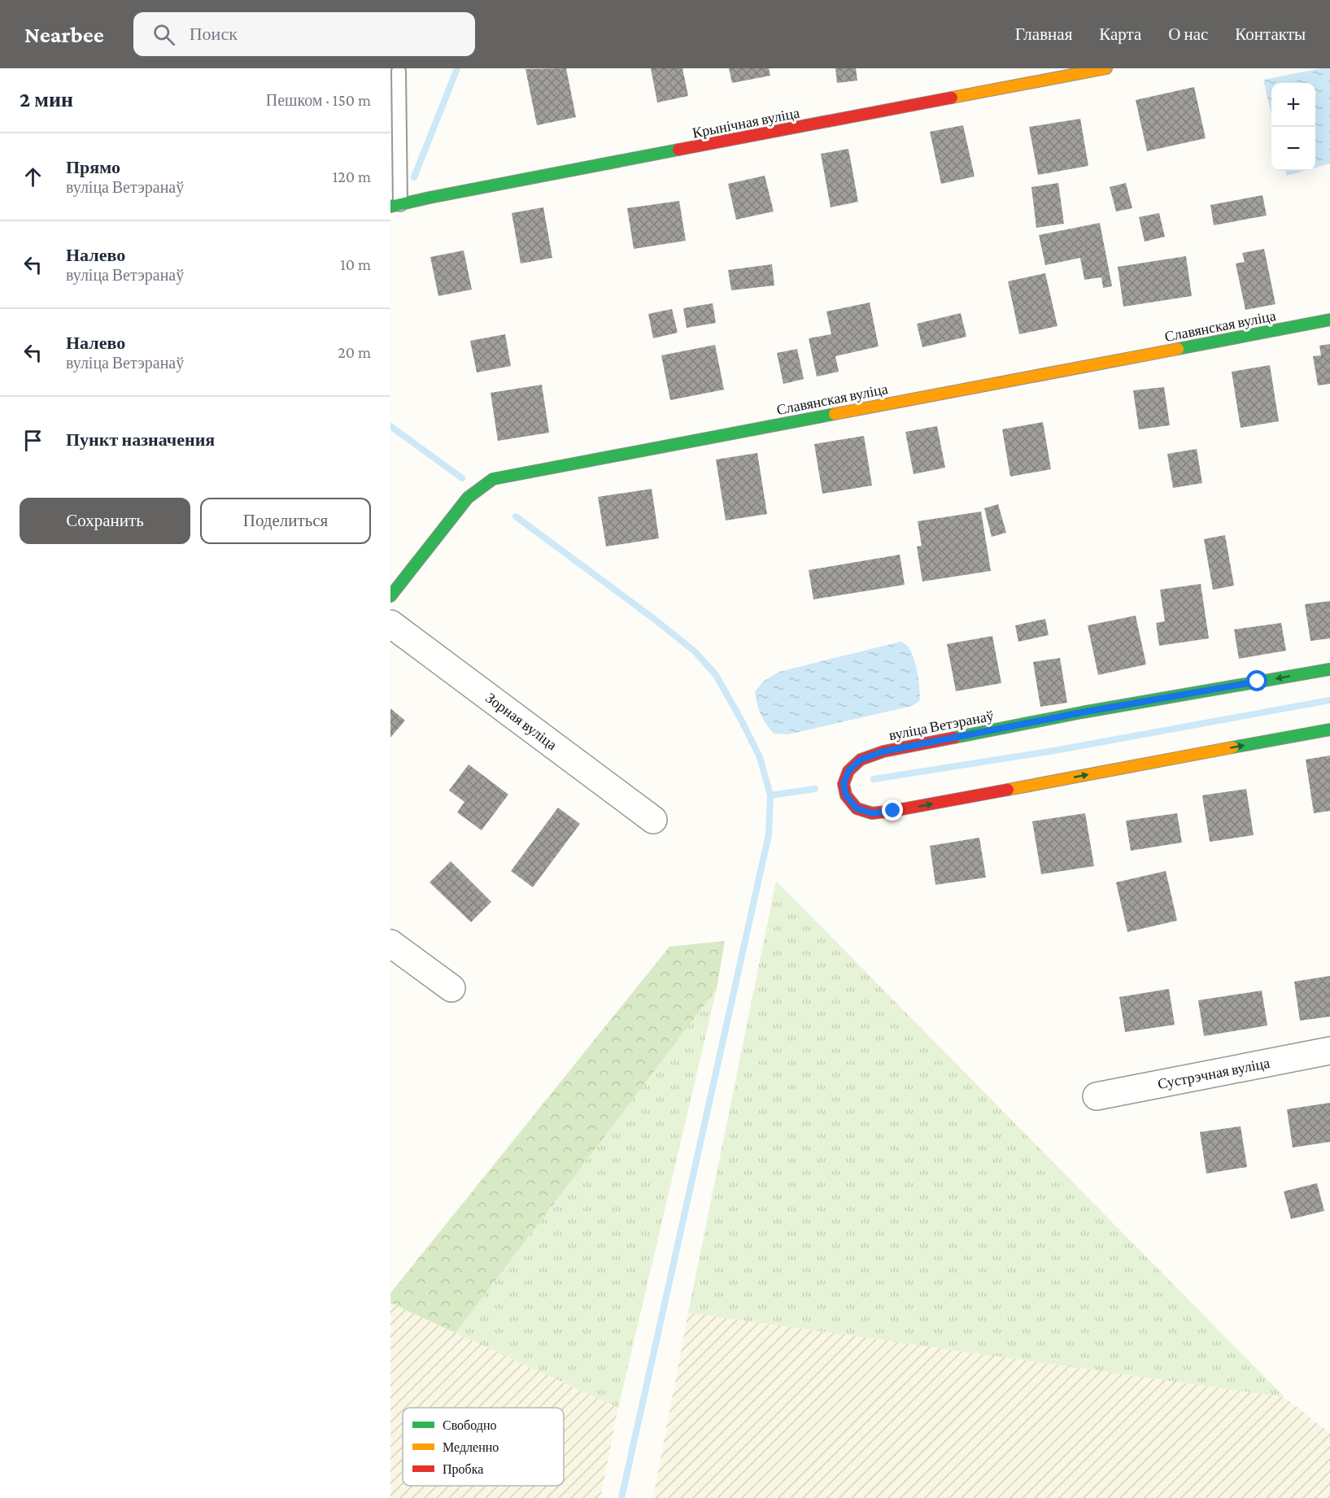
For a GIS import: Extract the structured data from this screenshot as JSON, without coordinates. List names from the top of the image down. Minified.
{"streets":{"street":["Крынічная вуліца","Славянская вуліца","Зорная вуліца","вуліца Ветэранаў","Сустрэчная вуліца"]},"legend":["Свободно","Медленно","Пробка"],"page":{"header":"Nearbee","search":"Поиск","nav":["Главная","Карта","О нас","Контакты"],"heading":["2 мин","Пешком · 150 m"],"map_buttons":["+","−"],"list":[["Прямо","вуліца Ветэранаў","120 m"],["Налево","вуліца Ветэранаў","10 m"],["Налево","вуліца Ветэранаў","20 m"],"Пункт назначения"],"buttons":["Сохранить","Поделиться"]}}
